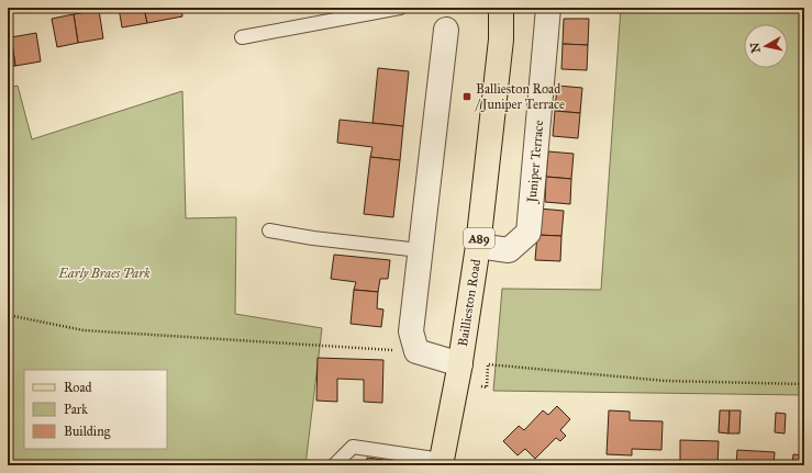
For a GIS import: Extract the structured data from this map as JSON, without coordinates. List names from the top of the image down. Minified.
{"streets":{"main road":["A89","Baillieston Road"],"street":["Juniper Terrace"]},"crossings":[["Juniper Terrace","Baillieston Road"]],"parks":["Early Braes Park"],"places":{"transit":["Ballieston Road / Juniper Terrace"]},"legend":["Road","Park","Building"],"north":"left"}
